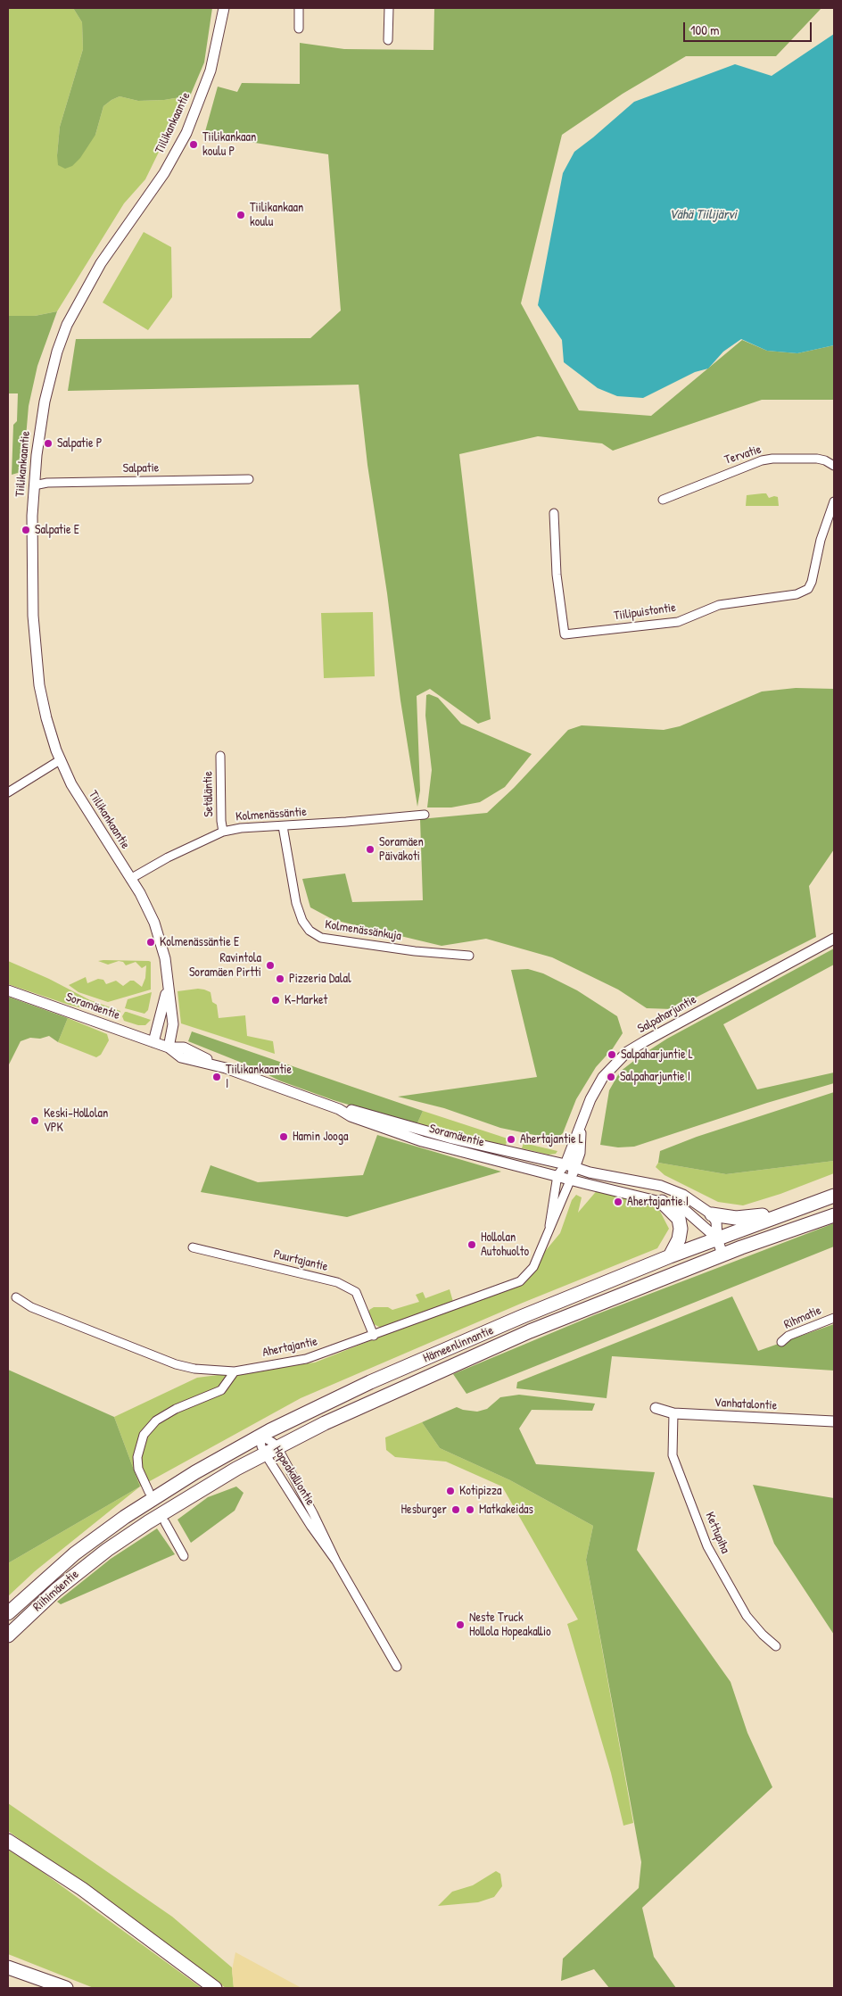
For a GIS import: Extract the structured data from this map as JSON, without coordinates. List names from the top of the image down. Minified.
{"streets":{"main road":["Hämeenlinnantie","Riihimäentie"],"street":["Tiilikankaantie","Tervatie","Salpatie","Tiilipuistontie","Setäläntie","Kolmenässäntie","Kolmenässänkuja","Soramäentie","Salpaharjuntie","Puurtajantie","Rihmatie","Ahertajantie","Vanhatalontie","Hopeakalliontie","Kettupiha"]},"crossings":[["Tiilikankaantie","Salpatie"],["Tiilikankaantie","Kolmenässäntie"],["Tiilikankaantie","Soramäentie"],["Setäläntie","Kolmenässäntie"],["Kolmenässäntie","Kolmenässänkuja"],["Soramäentie","Salpaharjuntie"],["Soramäentie","Hämeenlinnantie"],["Soramäentie","Ahertajantie"],["Salpaharjuntie","Ahertajantie"],["Puurtajantie","Ahertajantie"],["Hämeenlinnantie","Hopeakalliontie"],["Hämeenlinnantie","Riihimäentie"],["Vanhatalontie","Kettupiha"]],"water":["Vähä Tiilijärvi"],"places":["Tiilikankaan koulu P","Tiilikankaan koulu","Salpatie P","Salpatie E","Soramäen Päiväkoti","Kolmenässäntie E","Ravintola Soramäen Pirtti","Pizzeria Dalal","K-Market","Salpaharjuntie L","Tiilikankaantie I","Salpaharjuntie I","Keski-Hollolan VPK","Hamin Jooga","Ahertajantie L","Ahertajantie I","Hollolan Autohuolto","Kotipizza","Hesburger","Matkakeidas","Neste Truck Hollola Hopeakallio"],"scale_bar":"100 m"}
